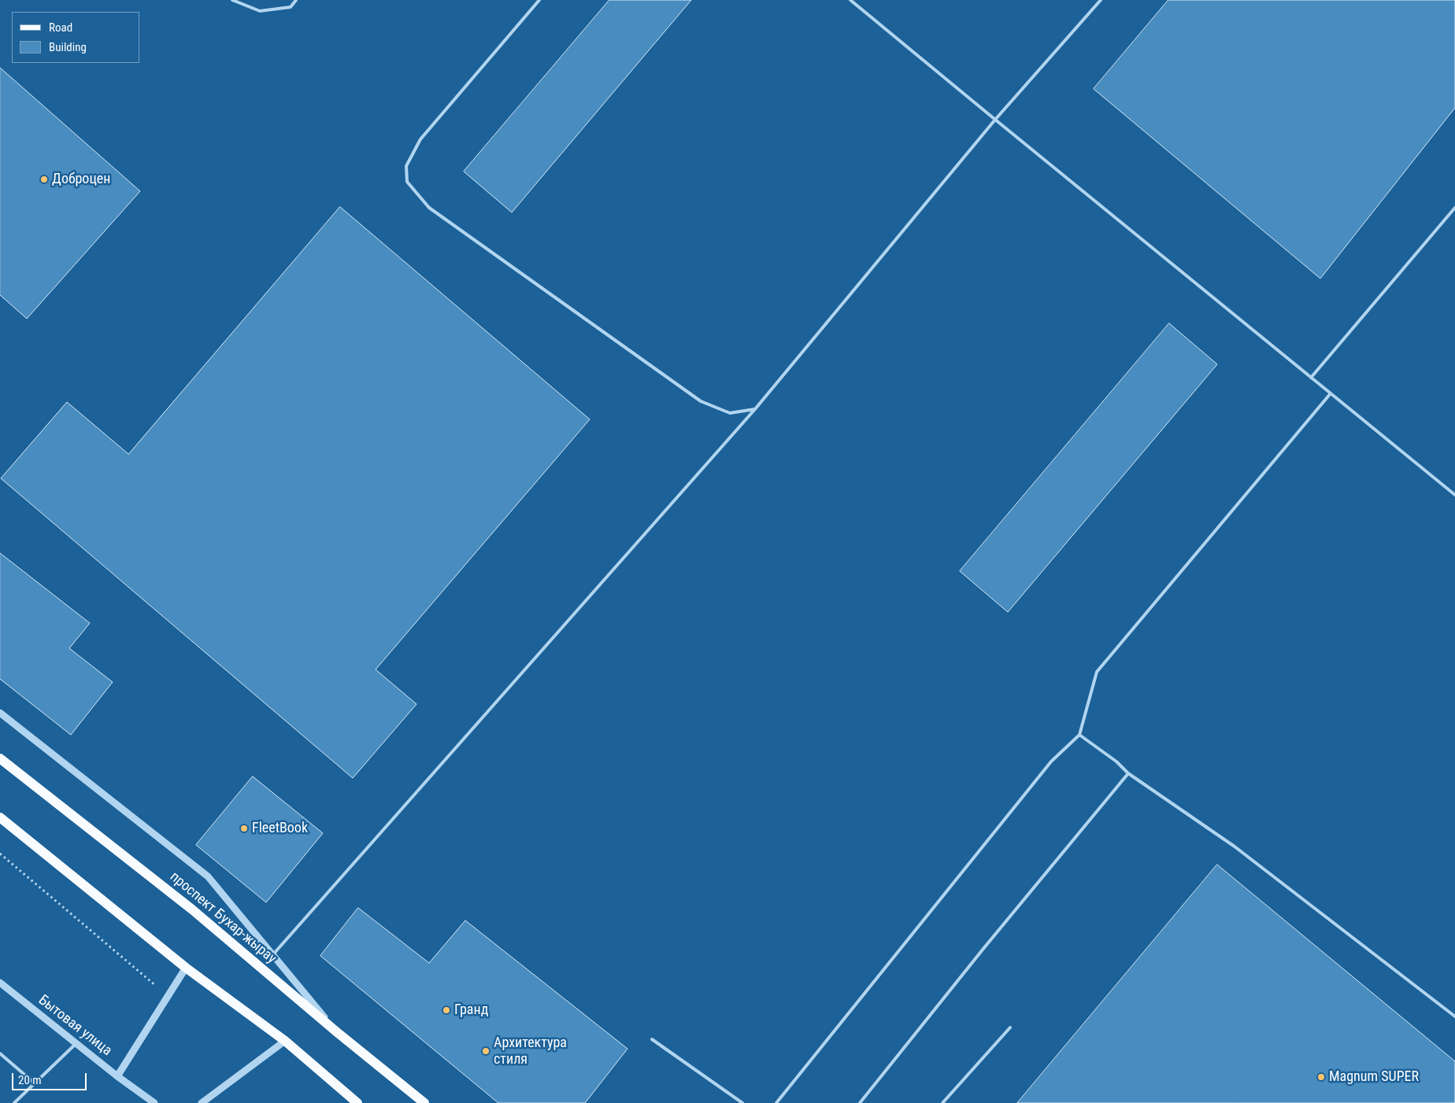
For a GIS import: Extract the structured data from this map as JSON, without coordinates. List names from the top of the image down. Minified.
{"streets":{"main road":["проспект Бухар-жырау"],"street":["Бытовая улица"]},"places":["Доброцен","FleetBook","Гранд","Архитектура стиля","Magnum SUPER"],"legend":["Road","Building"],"scale_bar":"20 m"}
